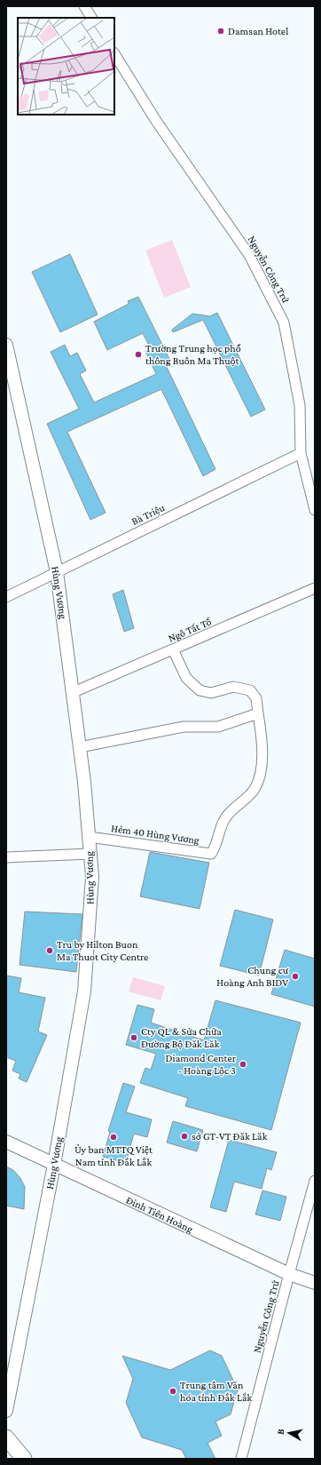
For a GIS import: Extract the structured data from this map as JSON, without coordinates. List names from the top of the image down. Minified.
{"streets":{"street":["Nguyễn Công Trứ","Bà Triệu","Hùng Vương","Ngô Tất Tố","Hẻm 40 Hùng Vương","Đinh Tiên Hoàng"]},"crossings":[["Nguyễn Công Trứ","Bà Triệu"],["Nguyễn Công Trứ","Đinh Tiên Hoàng"],["Bà Triệu","Hùng Vương"],["Hùng Vương","Ngô Tất Tố"],["Hùng Vương","Hẻm 40 Hùng Vương"],["Hùng Vương","Đinh Tiên Hoàng"]],"places":["Damsan Hotel","Trường Trung học phổ thông Buôn Ma Thuột","Tru by Hilton Buon Ma Thuot City Centre","Chung cư Hoàng Anh BIDV","Cty QL & Sửa Chữa Đường Bộ Đăk Lăk","Diamond Center - Hoàng Lộc 3","sở GT-VT Đăk Lăk","Ủy ban MTTQ Việt Nam tỉnh Đắk Lắk","Trung tâm Văn hóa tỉnh Đắk Lắk"],"north":"left"}
